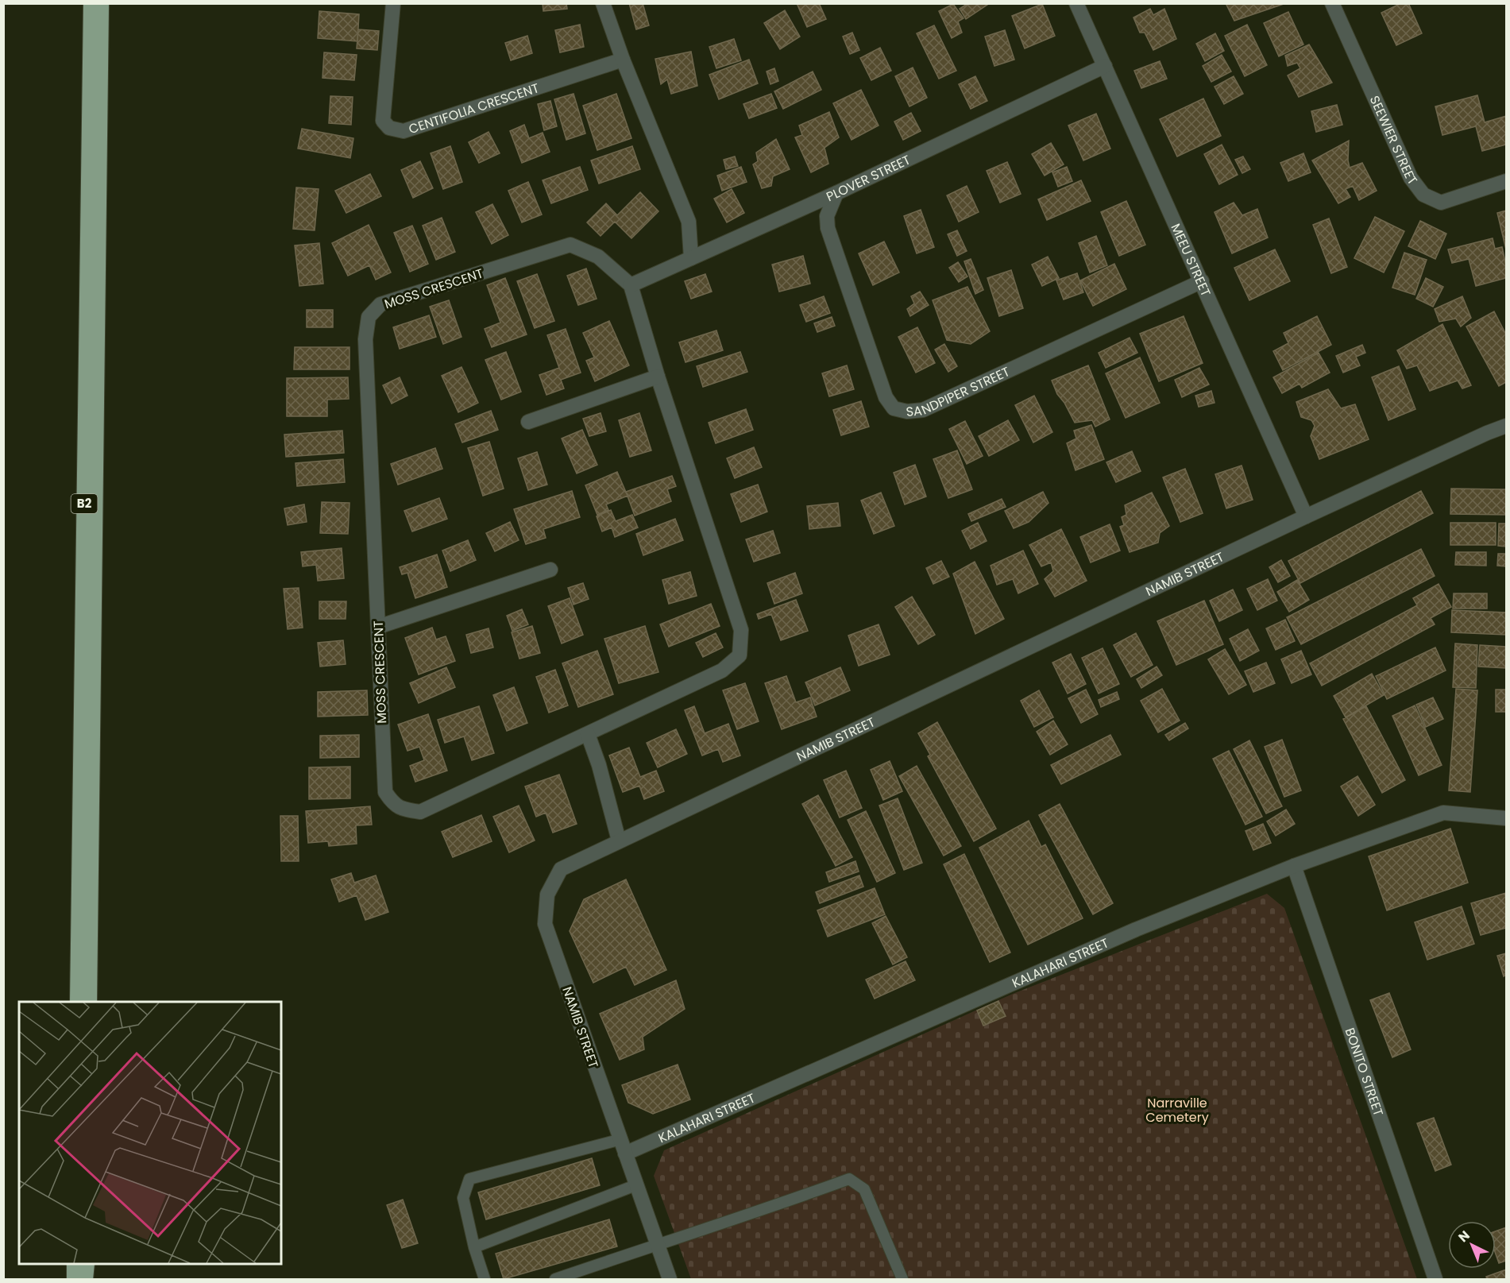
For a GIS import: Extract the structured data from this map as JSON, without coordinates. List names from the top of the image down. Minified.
{"streets":{"highway":["B2"],"street":["CENTIFOLIA CRESCENT","SEEWIER STREET","PLOVER STREET","MEEU STREET","MOSS CRESCENT","SANDPIPER STREET","NAMIB STREET","KALAHARI STREET","BONITO STREET"]},"crossings":[["PLOVER STREET","MEEU STREET"],["PLOVER STREET","MOSS CRESCENT"],["PLOVER STREET","SANDPIPER STREET"],["MEEU STREET","SANDPIPER STREET"],["MEEU STREET","NAMIB STREET"],["NAMIB STREET","KALAHARI STREET"],["KALAHARI STREET","BONITO STREET"]],"parks":["Narraville Cemetery"],"north":"top left"}
